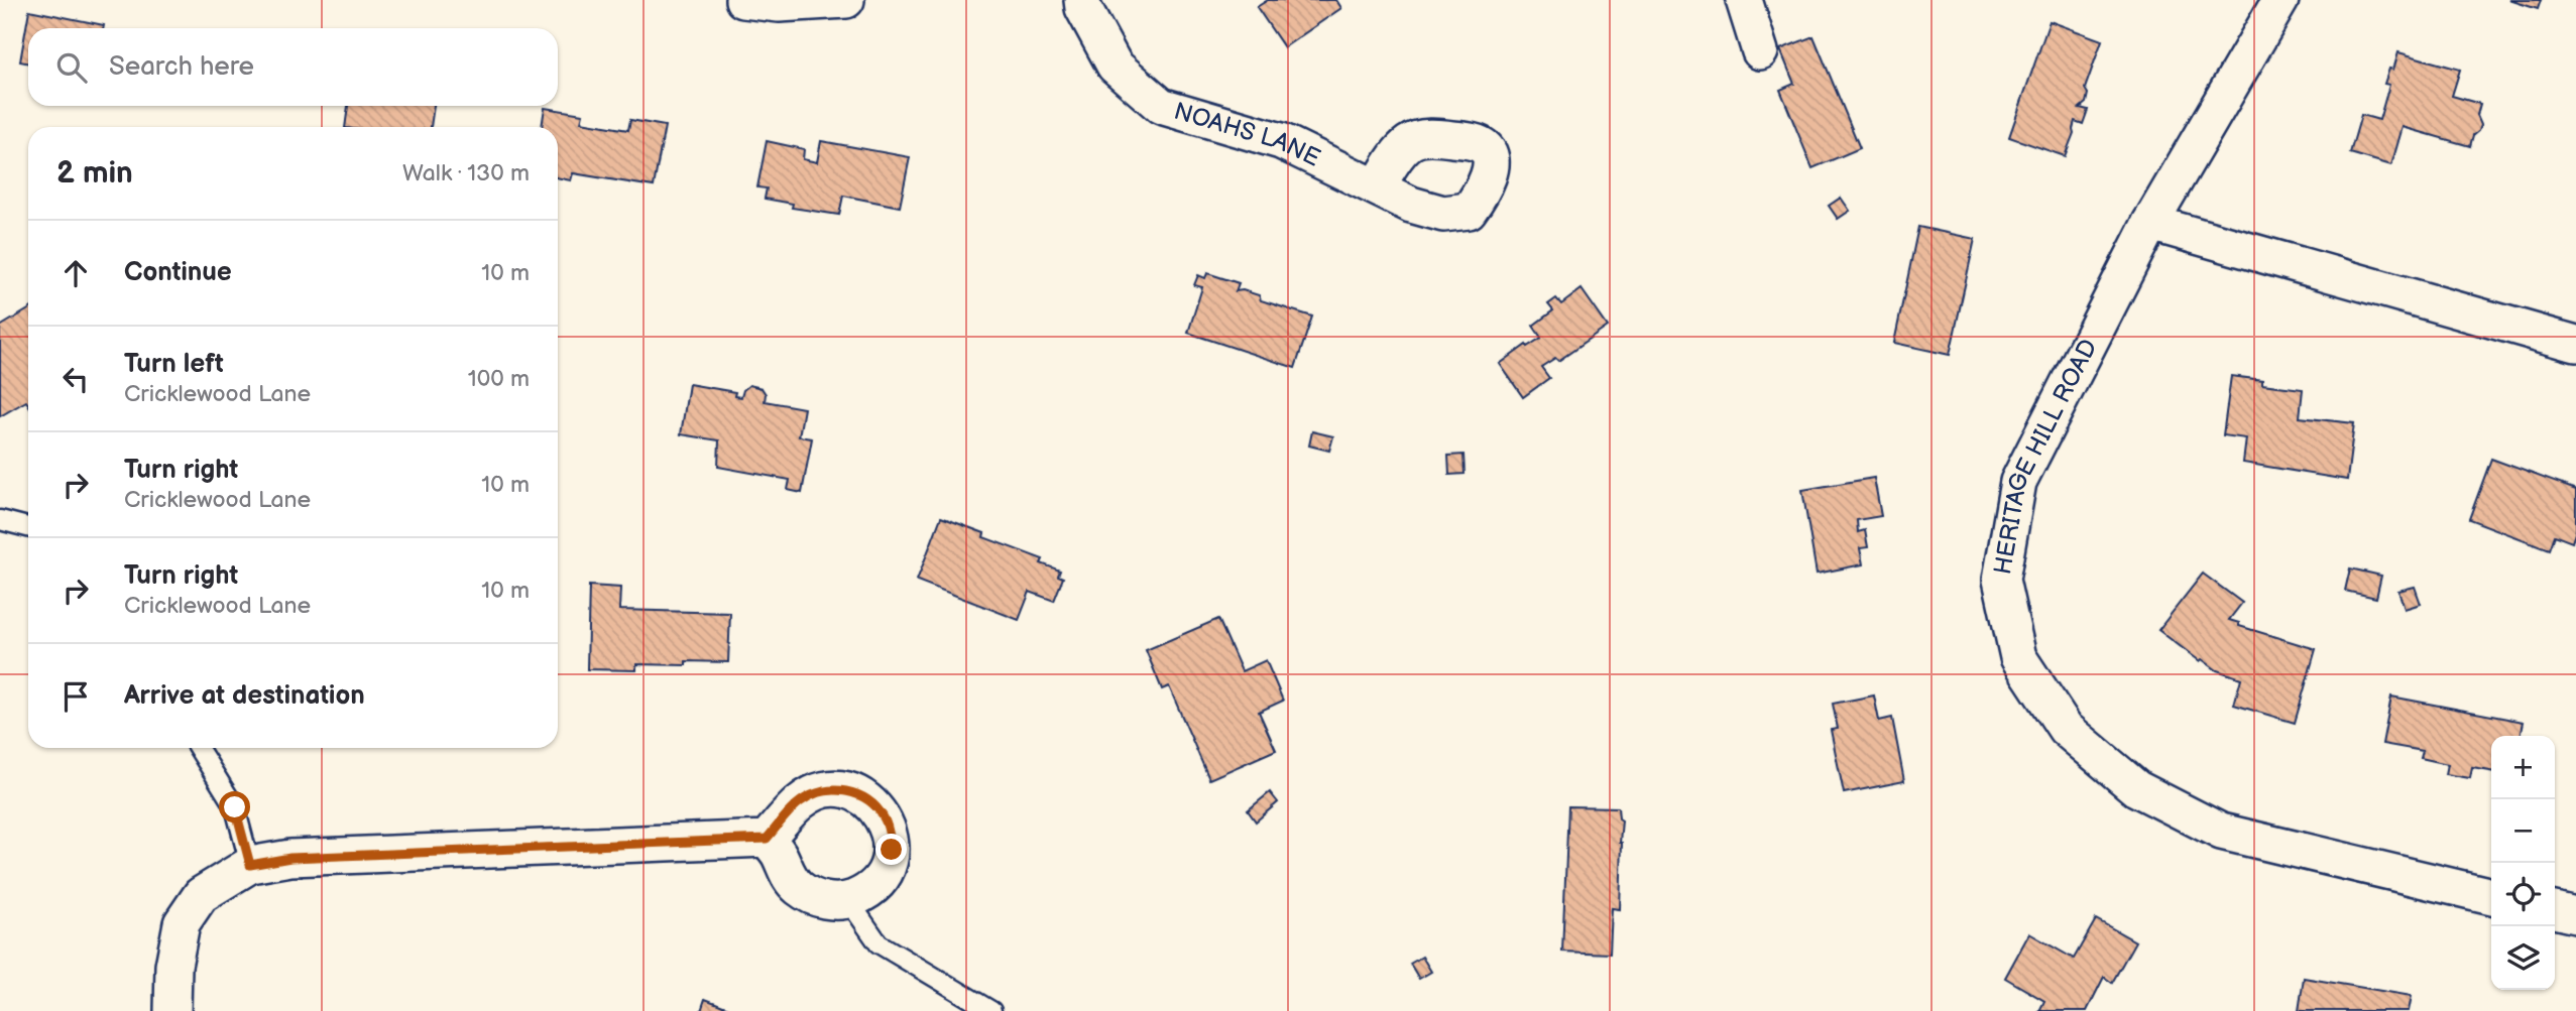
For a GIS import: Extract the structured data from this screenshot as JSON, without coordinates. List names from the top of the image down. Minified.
{"streets":{"street":["NOAHS LANE","HERITAGE HILL ROAD"]},"page":{"search":"Search here","heading":["2 min","Walk · 130 m"],"list":[["Continue","10 m"],["Turn left","Cricklewood Lane","100 m"],["Turn right","Cricklewood Lane","10 m"],["Turn right","Cricklewood Lane","10 m"],"Arrive at destination"],"map_buttons":["+","−"]}}
